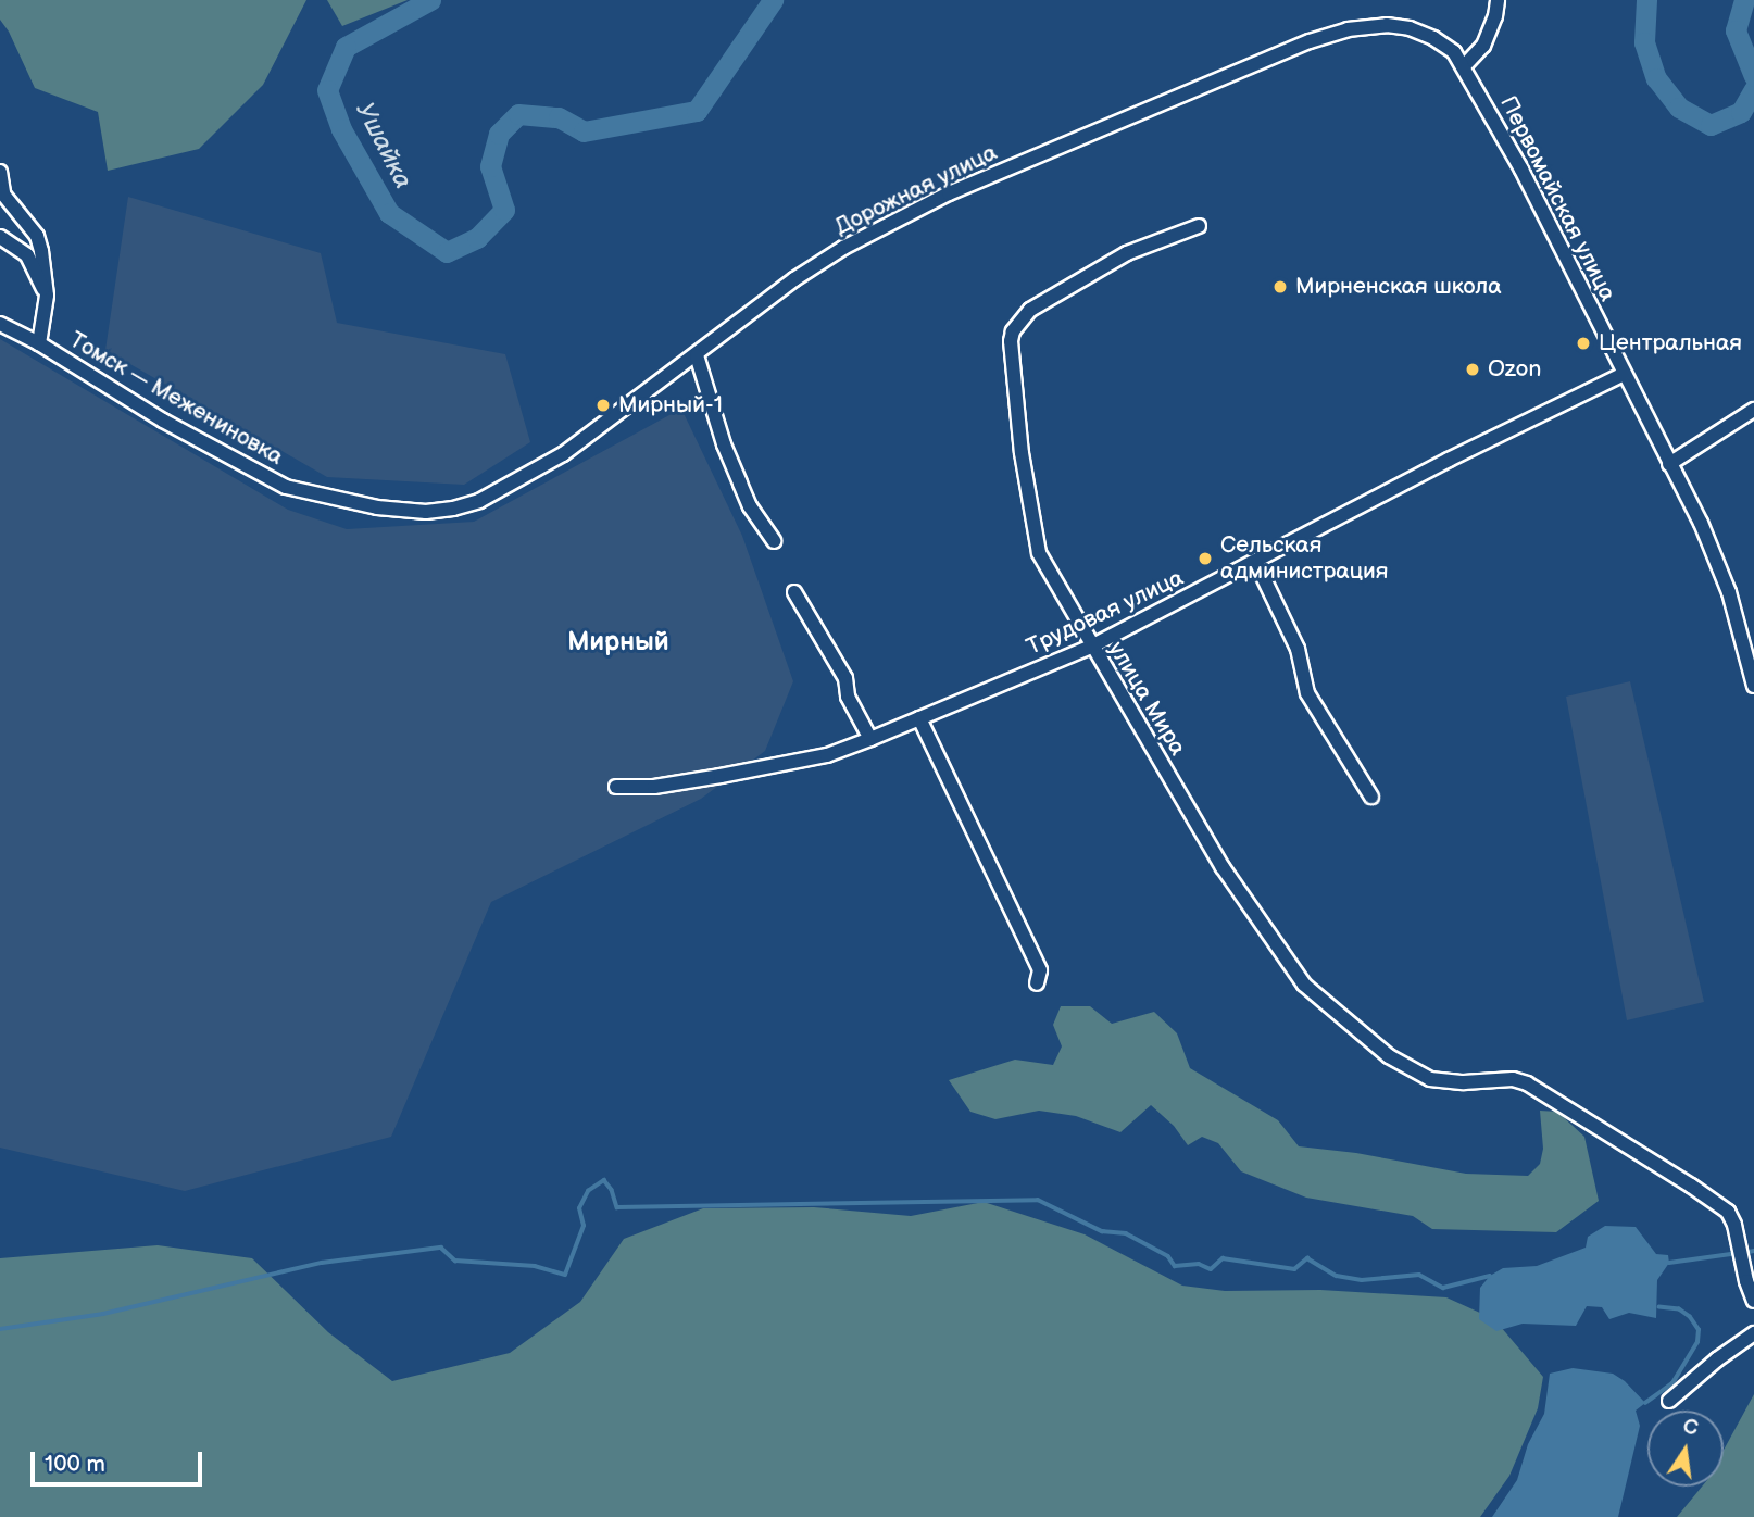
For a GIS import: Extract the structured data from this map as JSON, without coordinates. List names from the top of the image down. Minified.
{"streets":{"street":["Дорожная улица","Первомайская улица","Томск — Межениновка","Трудовая улица","улица Мира"]},"crossings":[["Дорожная улица","Первомайская улица"],["Дорожная улица","Томск — Межениновка"],["Первомайская улица","Трудовая улица"],["Трудовая улица","улица Мира"]],"districts":["Мирный"],"water":["Ушайка"],"places":["Мирненская школа","Центральная","Ozon","Мирный-1","Сельская администрация"],"scale_bar":"100 m","north":"top"}
